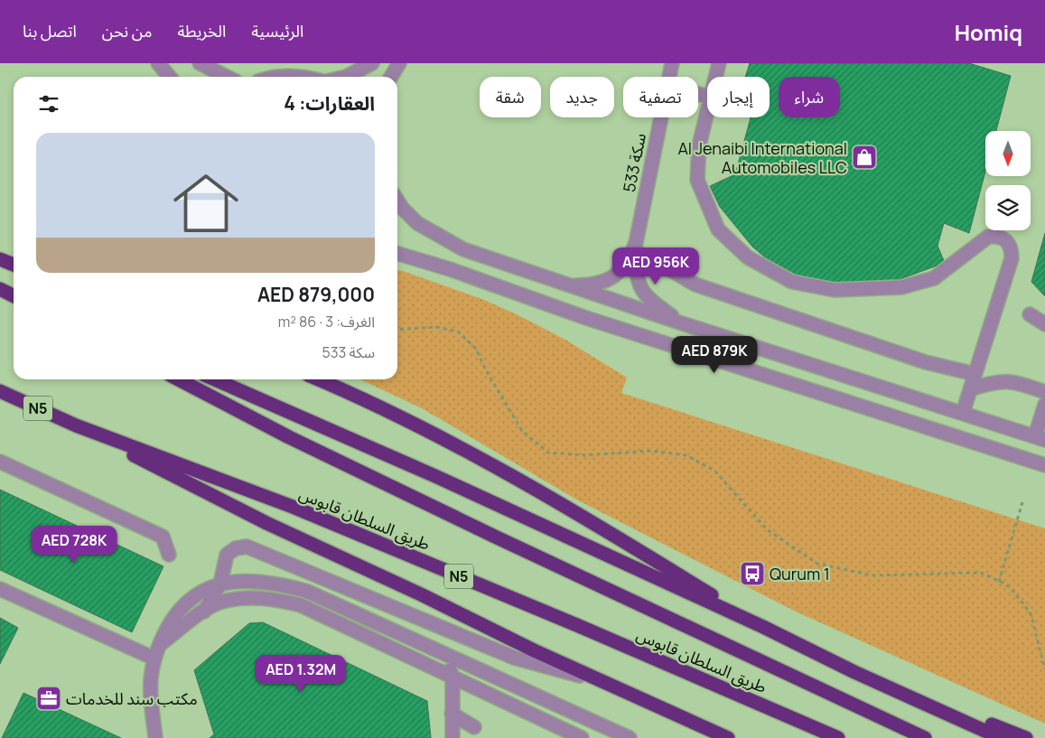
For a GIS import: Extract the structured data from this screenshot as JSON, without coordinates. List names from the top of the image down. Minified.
{"streets":{"highway":["N5","طريق السلطان قابوس"],"street":["سكة 533"]},"places":{"shop":["Al Jenaibi International Automobiles LLC"],"bus stop":["Qurum 1"],"office":["مكتب سند للخدمات"]},"north":"bottom","page":{"header":"Homiq","nav":["الرئيسية","الخريطة","من نحن","اتصل بنا"],"chip":["شراء","إيجار","تصفية","جديد","شقة"],"heading":"العقارات: 4","list":[{"name":"AED 879,000","note":"الغرف: 3 · 86 m² · سكة 533"}],"price":["AED 956K","AED 879K","AED 728K","AED 1.32M"]}}
